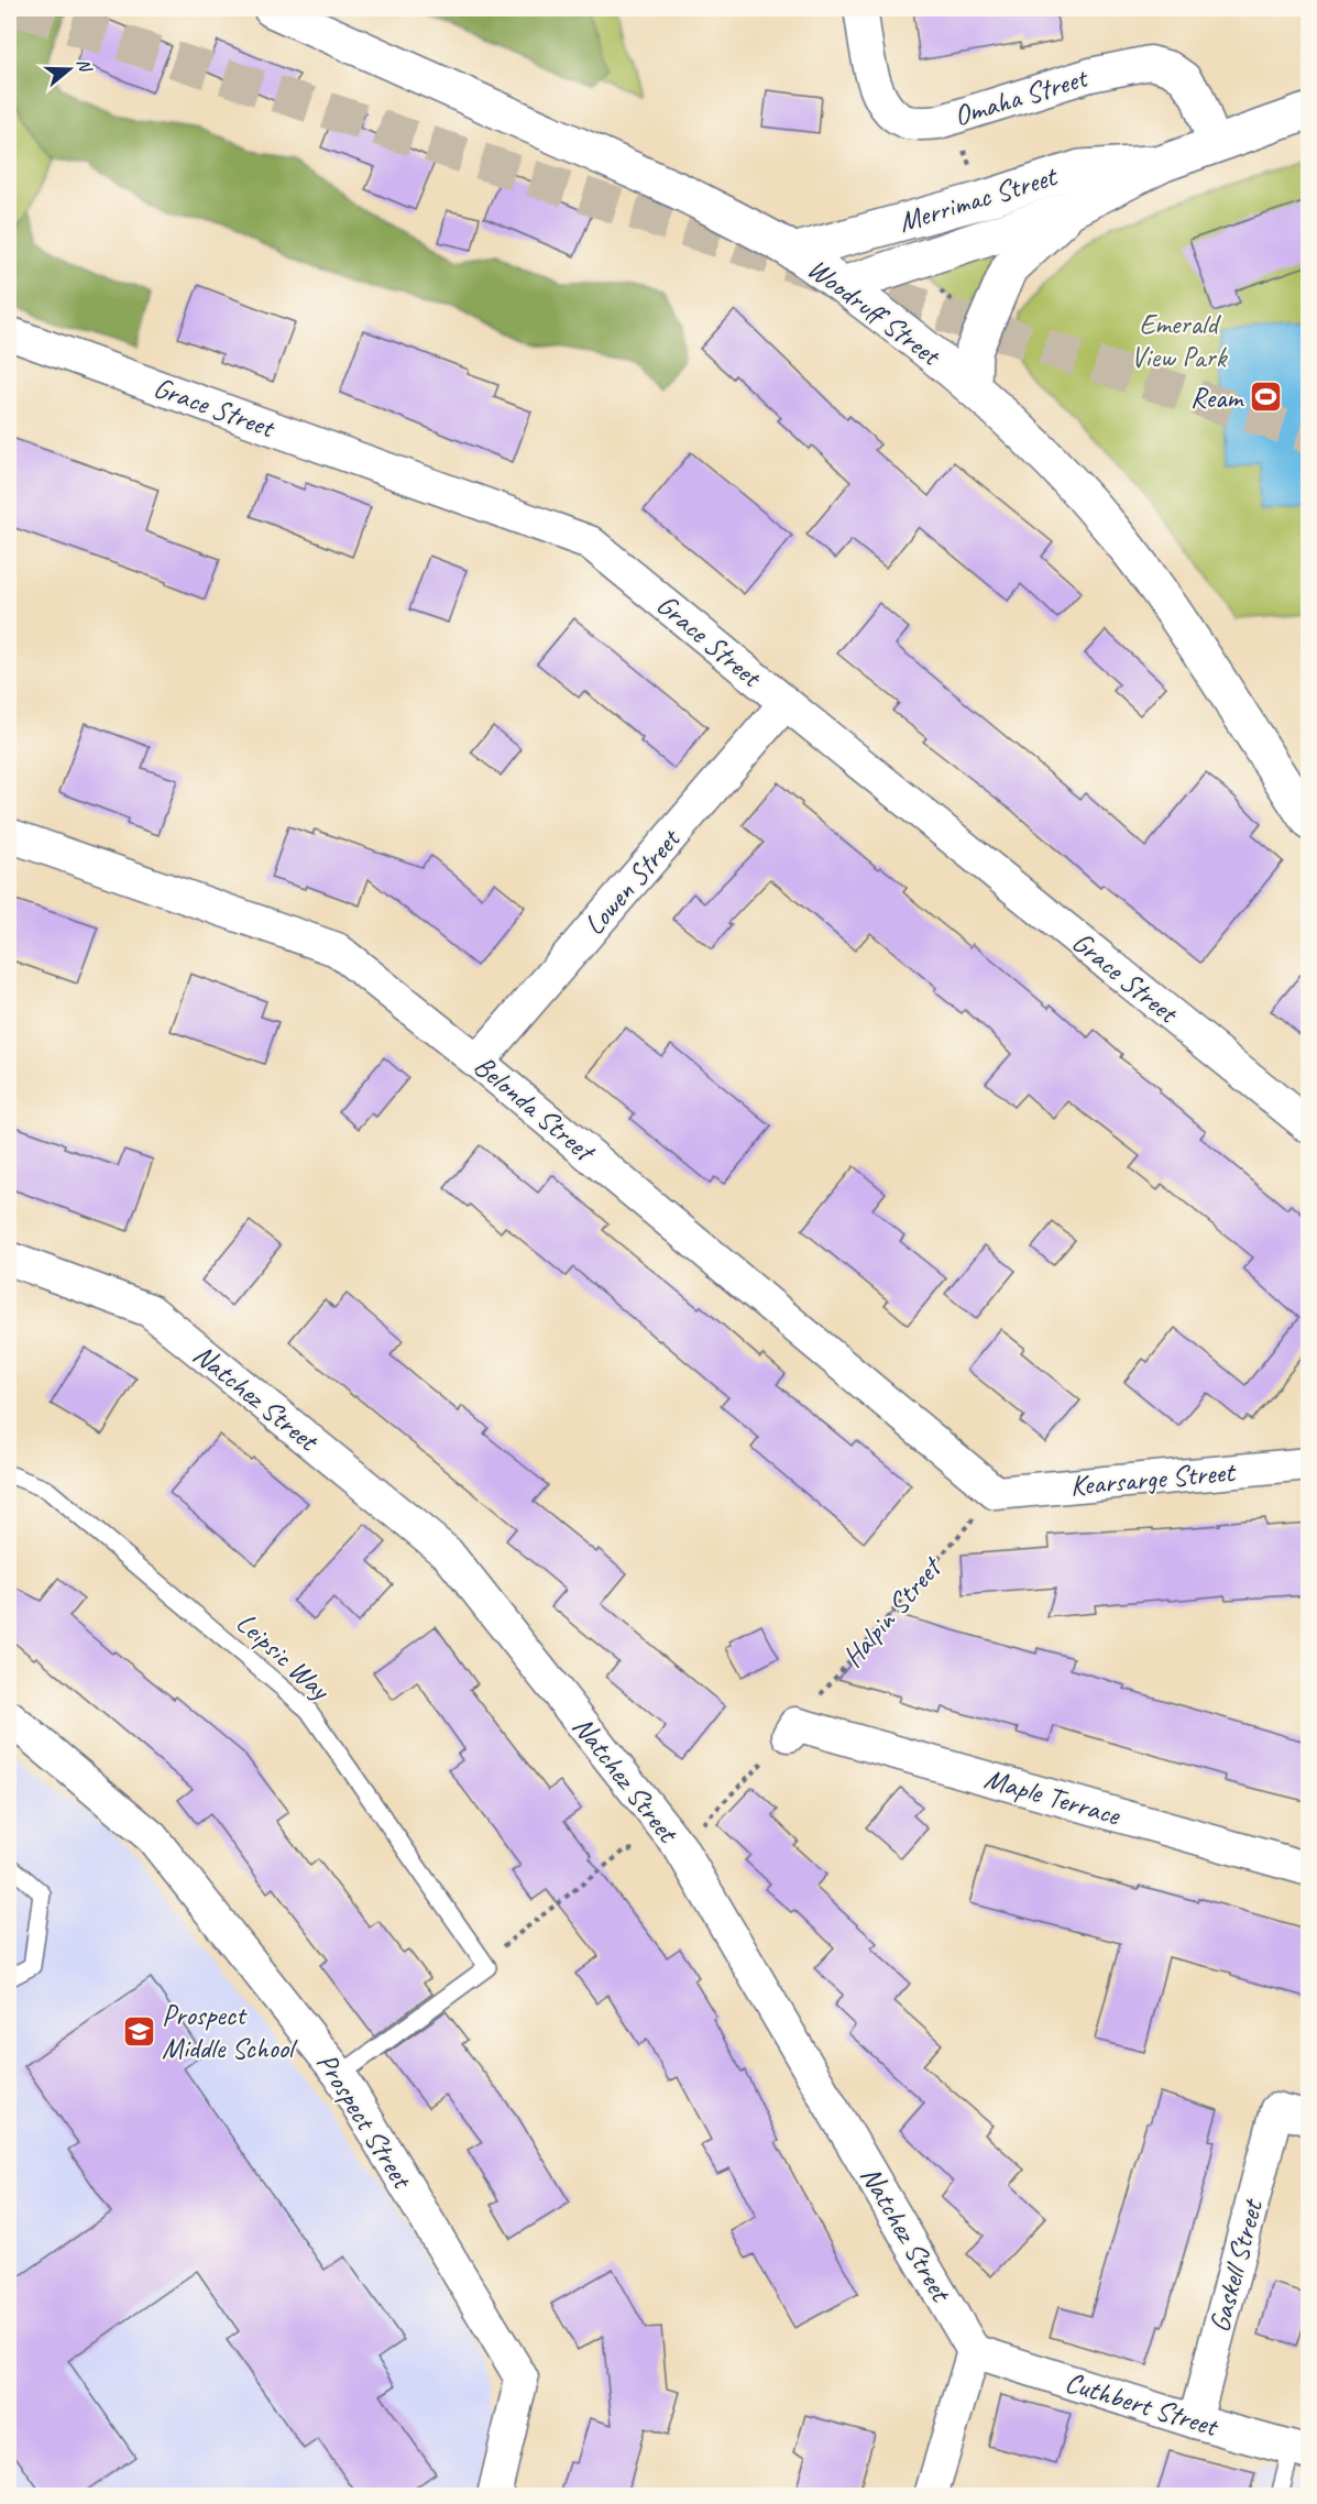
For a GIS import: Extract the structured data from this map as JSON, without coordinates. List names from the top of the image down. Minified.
{"streets":{"street":["Omaha Street","Merrimac Street","Woodruff Street","Grace Street","Lowen Street","Belonda Street","Natchez Street","Kearsarge Street","Maple Terrace","Prospect Street","Gaskell Street","Cuthbert Street"],"lane":["Leipsic Way"],"path":["Halpin Street"]},"crossings":[["Omaha Street","Merrimac Street"],["Merrimac Street","Woodruff Street"],["Grace Street","Lowen Street"],["Lowen Street","Belonda Street"],["Belonda Street","Kearsarge Street"],["Belonda Street","Halpin Street"],["Natchez Street","Halpin Street"],["Natchez Street","Cuthbert Street"],["Kearsarge Street","Halpin Street"],["Halpin Street","Maple Terrace"],["Gaskell Street","Cuthbert Street"]],"parks":["Emerald View Park"],"places":{"sports":["Ream"],"school or university":["Prospect Middle School"]},"north":"right"}
